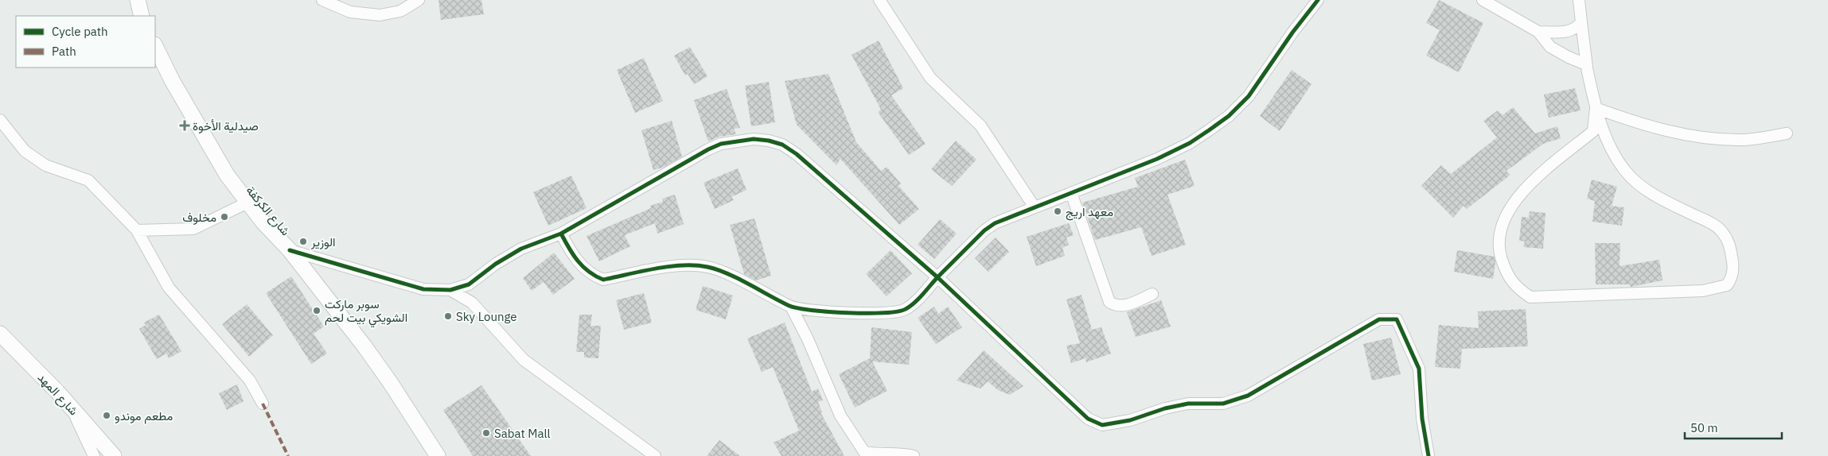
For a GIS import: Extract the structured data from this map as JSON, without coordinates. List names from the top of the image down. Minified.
{"streets":{"street":["شارع الكركفة","شارع المهد"]},"places":{"health":["صيدلية الأخوة"],"other":["معهد اريج","مخلوف","الوزير","سوبر ماركت الشويكي بيت لحم","Sky Lounge","مطعم موندو","Sabat Mall"]},"legend":["Cycle path","Path"],"scale_bar":"50 m"}
